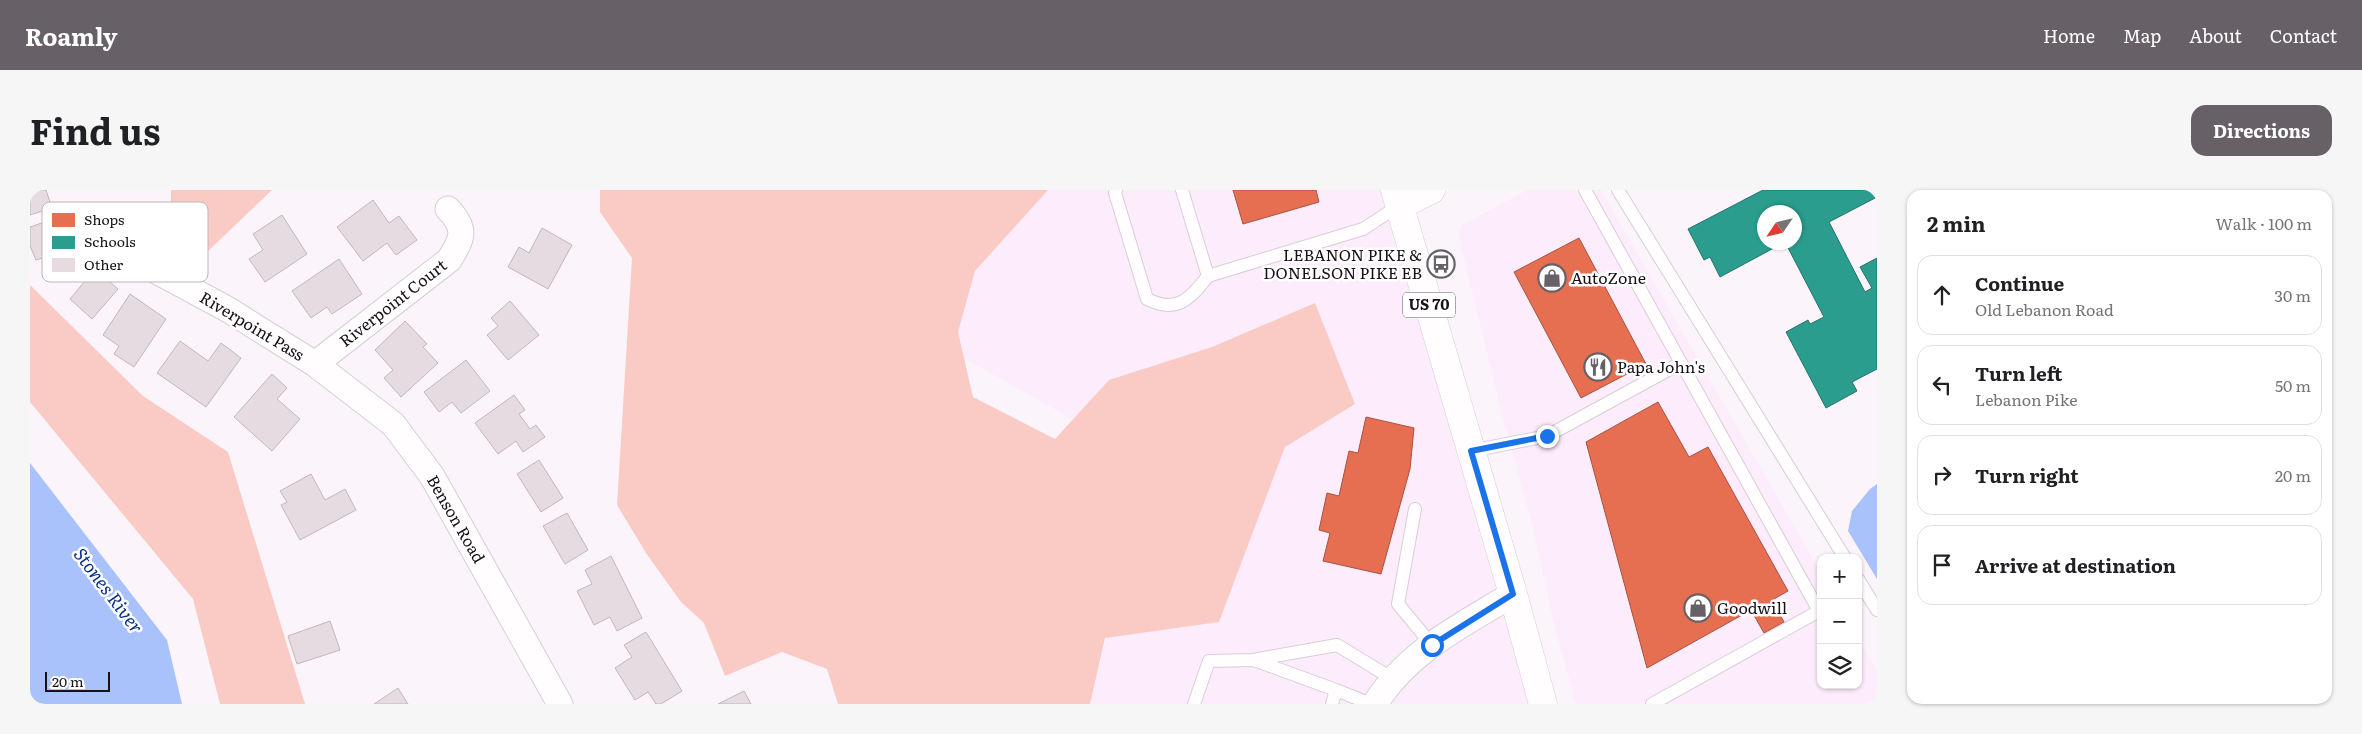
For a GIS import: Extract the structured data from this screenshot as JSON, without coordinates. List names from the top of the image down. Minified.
{"streets":{"main road":["US 70"],"street":["Riverpoint Court","Riverpoint Pass","Benson Road"]},"crossings":[["Riverpoint Court","Riverpoint Pass"],["Riverpoint Court","Benson Road"],["Riverpoint Pass","Benson Road"]],"water":["Stones River"],"places":{"bus stop":["LEBANON PIKE & DONELSON PIKE EB"],"shop":["AutoZone","Goodwill"],"restaurant":["Papa John's"]},"legend":["Shops","Schools","Other"],"scale_bar":"20 m","north":"bottom left","page":{"header":"Roamly","nav":["Home","Map","About","Contact"],"title":"Find us","buttons":"Directions","heading":["2 min","Walk · 100 m"],"list":[["Continue","Old Lebanon Road","30 m"],["Turn left","Lebanon Pike","50 m"],["Turn right","20 m"],"Arrive at destination"],"map_buttons":["+","−"],"scale":"20 m"}}
